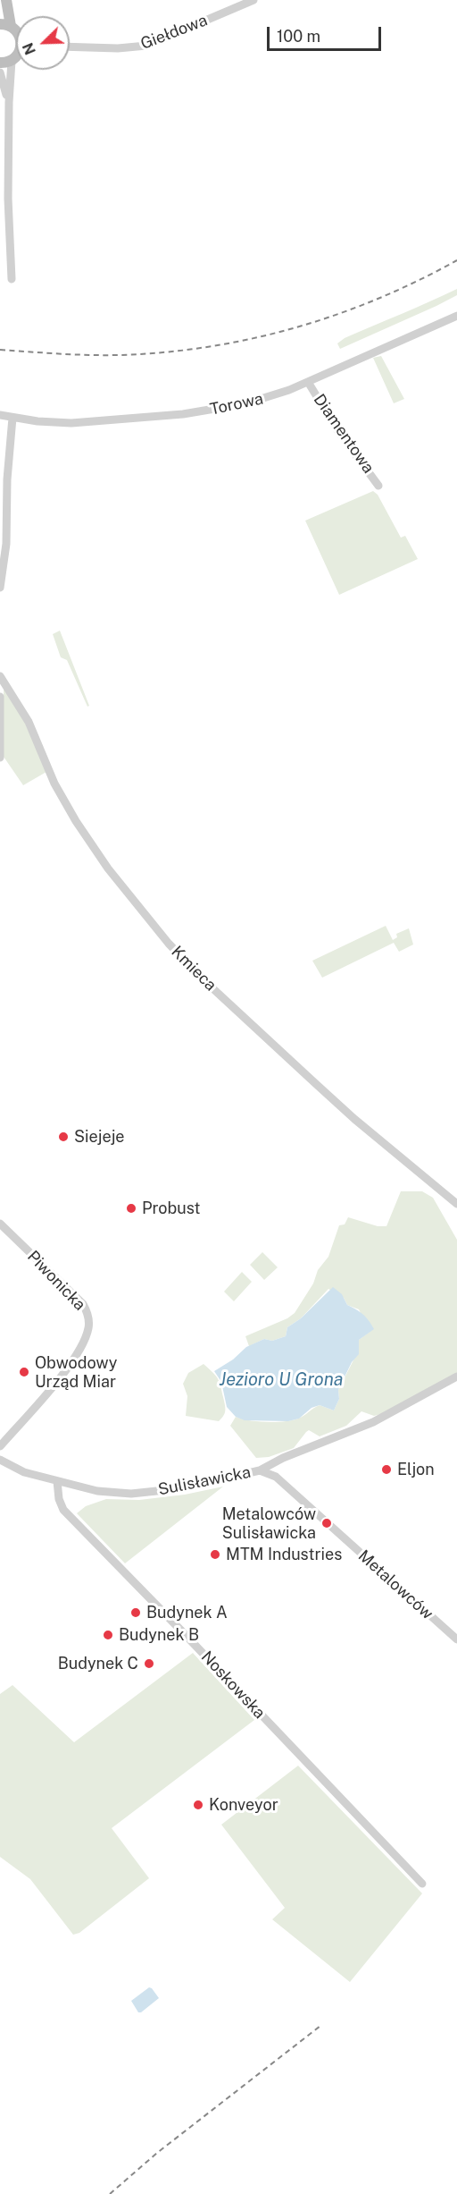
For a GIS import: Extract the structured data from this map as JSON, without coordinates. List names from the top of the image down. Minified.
{"streets":{"street":["Giełdowa","Torowa","Diamentowa","Kmieca","Piwonicka","Sulisławicka","Metalowców","Noskowska"]},"crossings":[["Torowa","Diamentowa"],["Sulisławicka","Metalowców"],["Sulisławicka","Noskowska"]],"water":["Jezioro U Grona"],"places":["Siejeje","Probust","Obwodowy Urząd Miar","Eljon","Metalowców Sulisławicka","MTM Industries","Budynek A","Budynek B","Budynek C","Konveyor"],"scale_bar":"100 m","north":"bottom left"}
